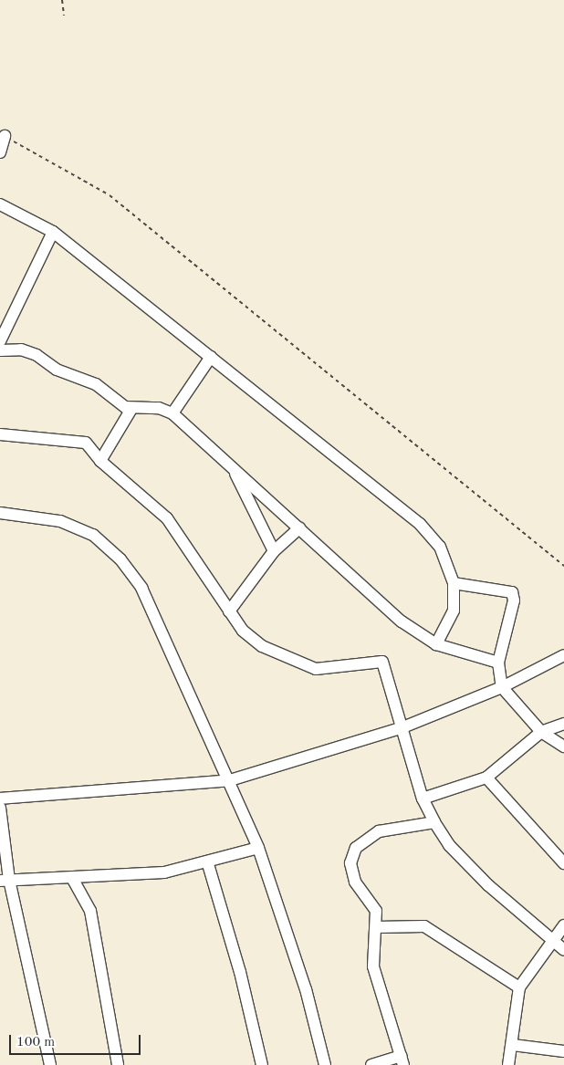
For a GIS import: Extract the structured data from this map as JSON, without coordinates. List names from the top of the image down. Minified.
{"scale_bar":"100 m"}
